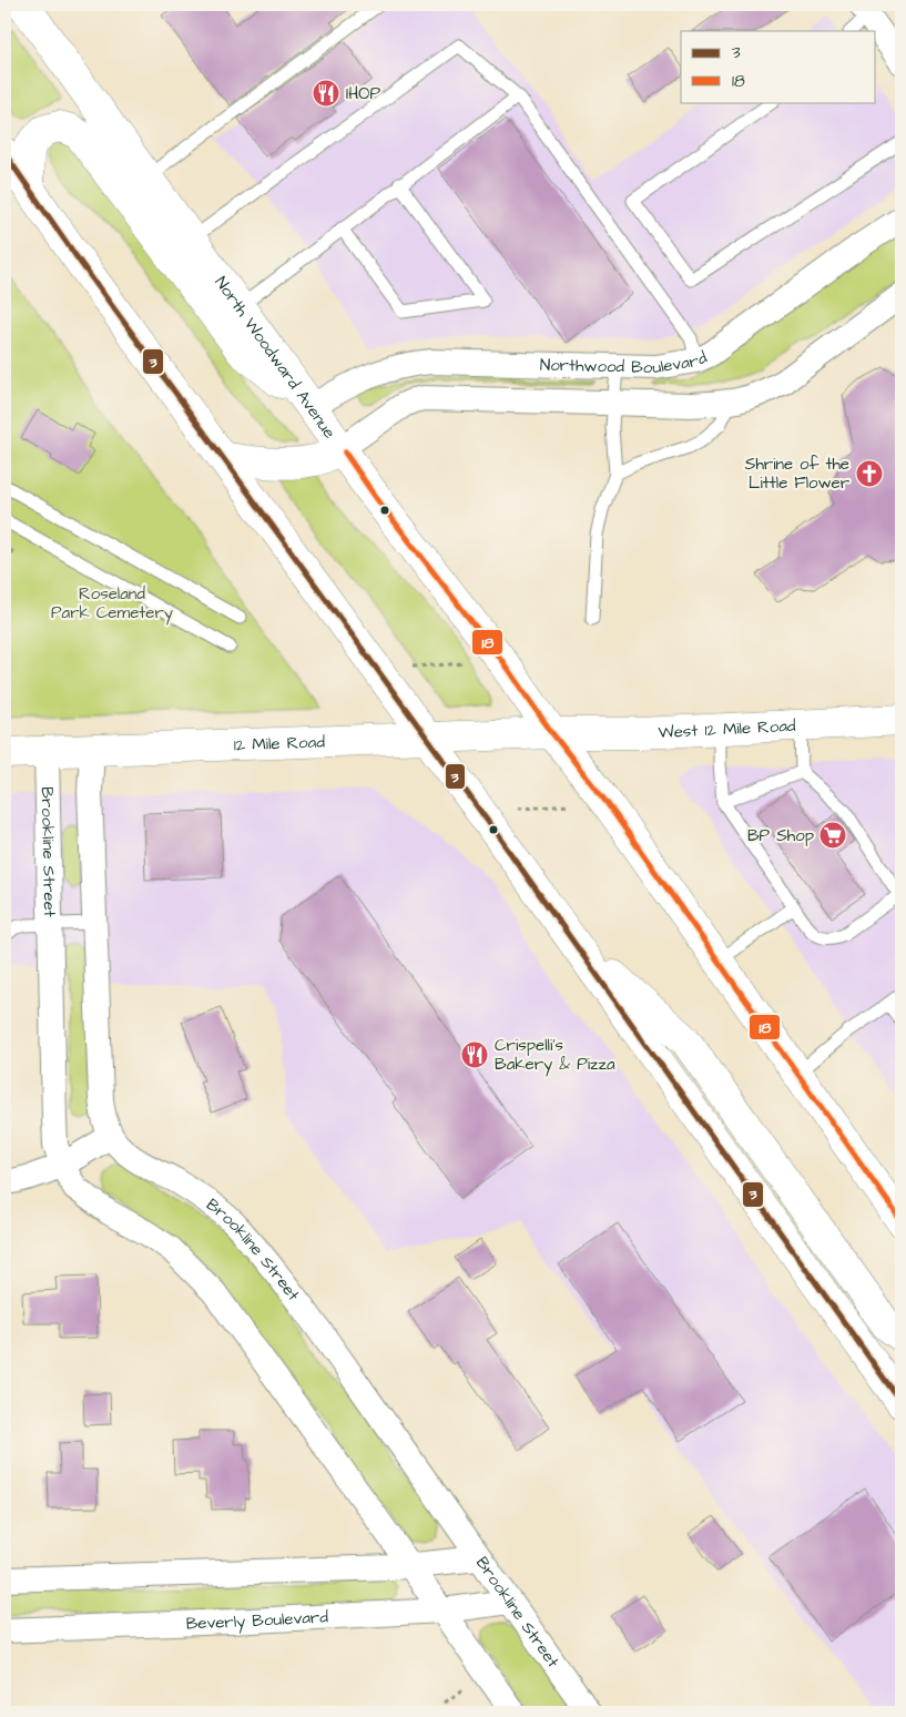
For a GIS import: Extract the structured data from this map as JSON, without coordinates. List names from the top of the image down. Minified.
{"streets":{"main road":["North Woodward Avenue","West 12 Mile Road","12 Mile Road"],"street":["Northwood Boulevard","Brookline Street","Beverly Boulevard"]},"crossings":[["North Woodward Avenue","Northwood Boulevard"],["North Woodward Avenue","West 12 Mile Road"],["North Woodward Avenue","12 Mile Road"],["West 12 Mile Road","12 Mile Road"],["12 Mile Road","Brookline Street"],["Brookline Street","Beverly Boulevard"]],"parks":["Roseland Park Cemetery"],"places":{"restaurant":["IHOP","Crispelli’s Bakery & Pizza"],"church":["Shrine of the Little Flower"],"supermarket":["BP Shop"]},"lines":["transit line 3","transit line 18"],"legend":["3","18"]}
